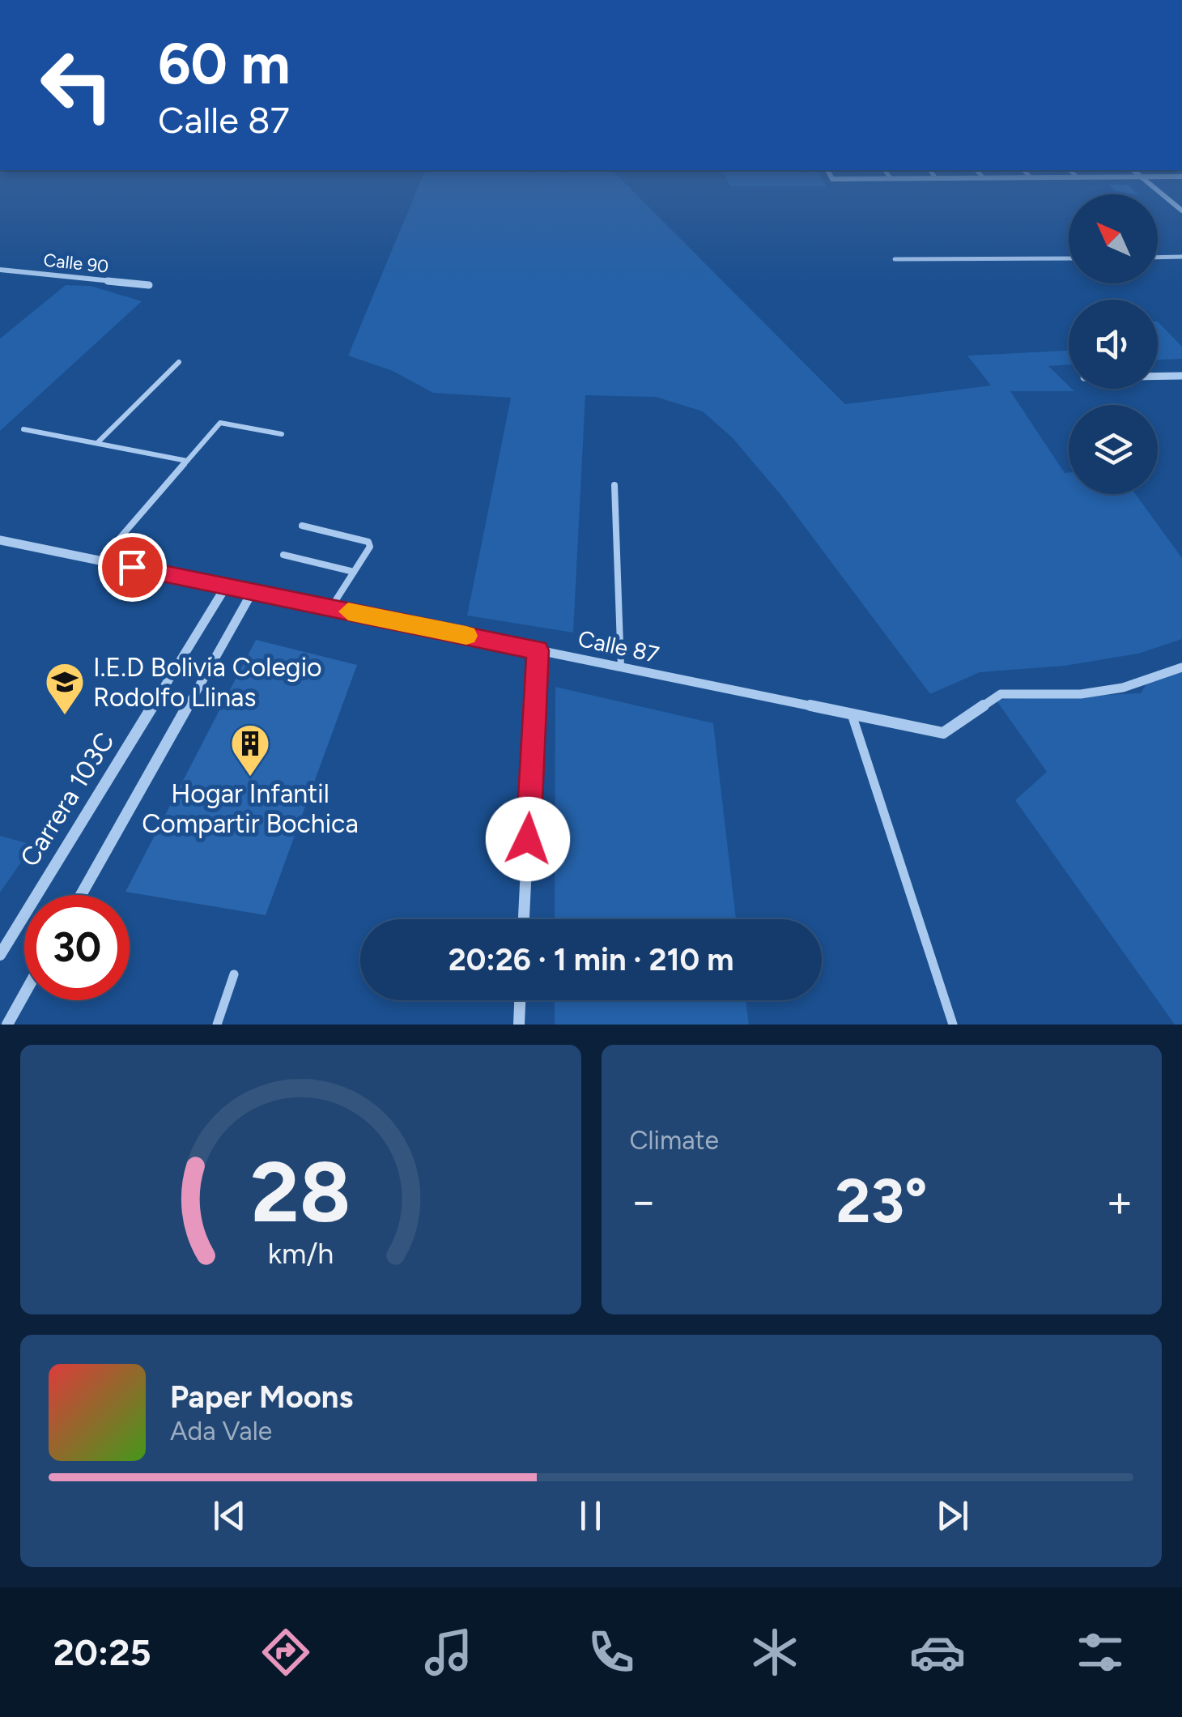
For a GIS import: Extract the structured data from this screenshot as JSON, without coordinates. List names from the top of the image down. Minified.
{"streets":{"street":["Calle 90","Calle 87","Carrera 103C"]},"crossings":[["Calle 87","Carrera 103C"]],"places":{"school or university":["I.E.D Bolivia Colegio Rodolfo Llinas"],"building":["Hogar Infantil Compartir Bochica"]},"north":"top left","page":{"turn":["60 m","Calle 87"],"limit":"30","trip":"20:26 · 1 min · 210 m","tile":"Climate","heat":["−","23°","+"],"song":["Paper Moons","Ada Vale"],"tabs":"20:25","gauge":["28","km/h"]}}
